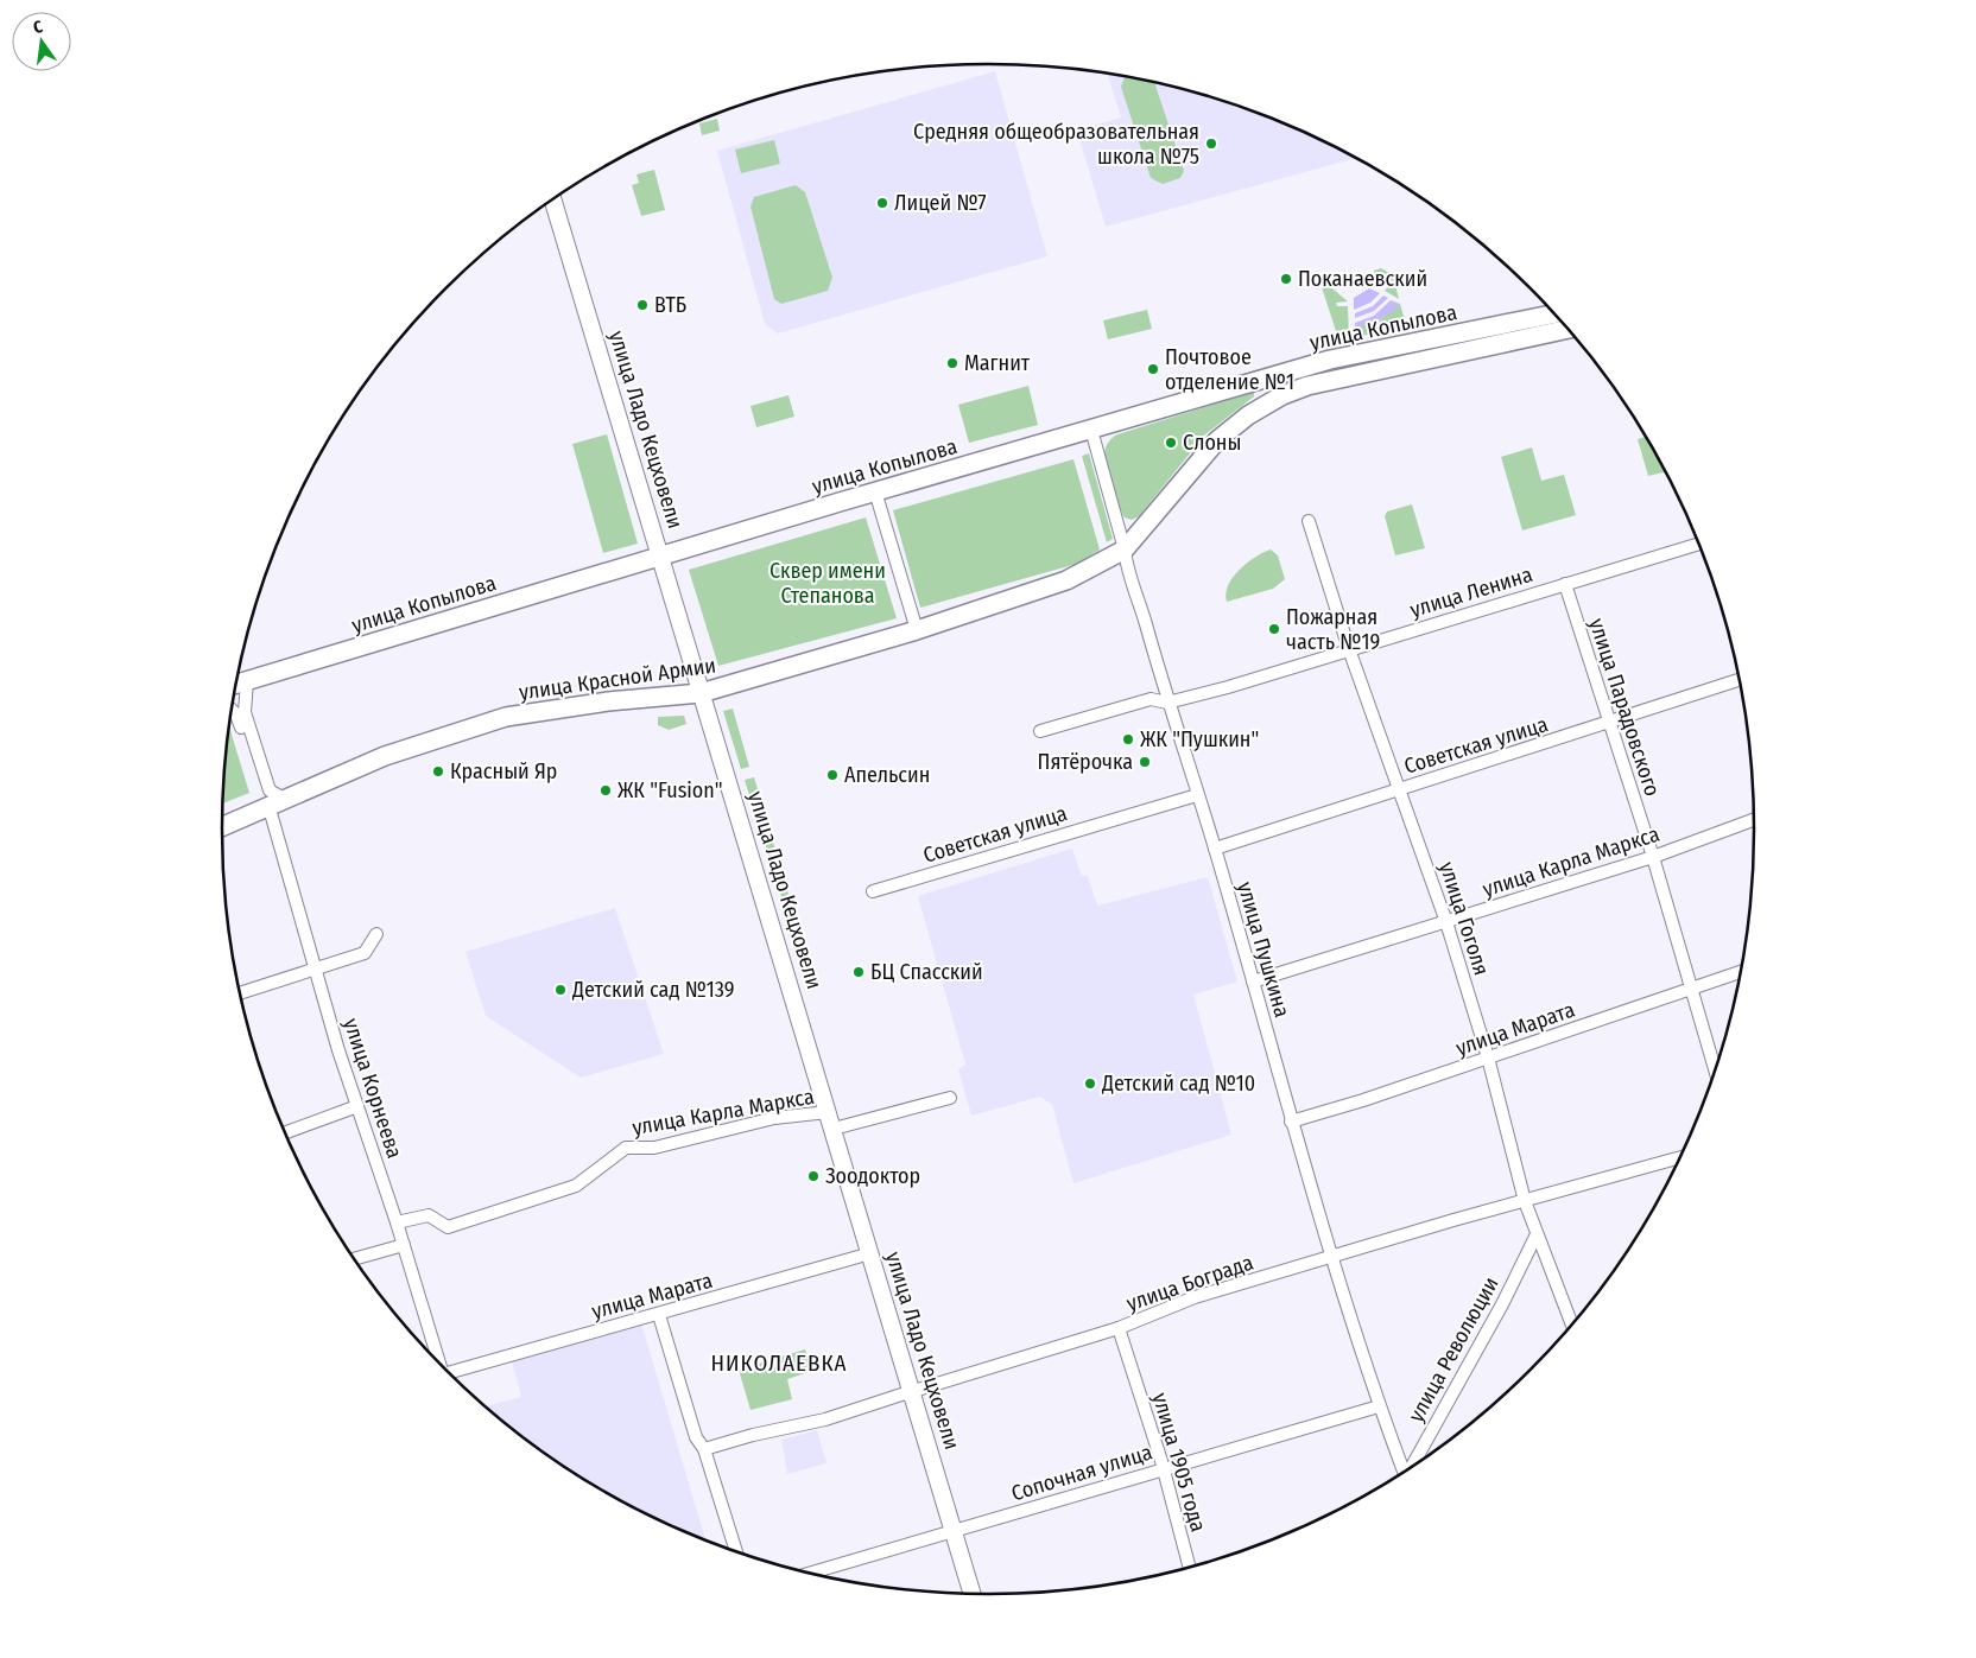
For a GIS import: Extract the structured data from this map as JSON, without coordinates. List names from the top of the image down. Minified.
{"streets":{"main road":["улица Копылова","улица Ладо Кецховели","улица Красной Армии"],"street":["улица Ленина","улица Парадовского","Советская улица","улица Карла Маркса","улица Гоголя","улица Пушкина","улица Марата","улица Корнеева","улица Бограда","улица Революции","улица 1905 года","Сопочная улица"]},"crossings":[["улица Копылова","улица Ладо Кецховели"],["улица Копылова","улица Красной Армии"],["улица Копылова","улица Пушкина"],["улица Копылова","улица Корнеева"],["улица Ладо Кецховели","улица Красной Армии"],["улица Ладо Кецховели","улица Карла Маркса"],["улица Ладо Кецховели","улица Марата"],["улица Ладо Кецховели","улица Бограда"],["улица Ладо Кецховели","Сопочная улица"],["улица Ленина","улица Парадовского"],["улица Ленина","улица Гоголя"],["улица Ленина","улица Пушкина"],["улица Красной Армии","улица Пушкина"],["улица Красной Армии","улица Корнеева"],["улица Парадовского","Советская улица"],["улица Парадовского","улица Карла Маркса"],["улица Парадовского","улица Марата"],["Советская улица","улица Гоголя"],["Советская улица","улица Пушкина"],["улица Карла Маркса","улица Гоголя"],["улица Карла Маркса","улица Пушкина"],["улица Карла Маркса","улица Корнеева"],["улица Гоголя","улица Марата"],["улица Гоголя","улица Бограда"],["улица Гоголя","улица Революции"],["улица Пушкина","улица Марата"],["улица Пушкина","улица Бограда"],["улица Пушкина","Сопочная улица"],["улица Бограда","улица 1905 года"],["улица 1905 года","Сопочная улица"]],"districts":["НИКОЛАЕВКА"],"parks":["Сквер имени Степанова"],"places":["Средняя общеобразовательная школа №75","Лицей №7","Поканаевский","ВТБ","Магнит","Почтовое отделение №1","Слоны","Пожарная часть №19","ЖК \"Пушкин\"","Пятёрочка","Красный Яр","Апельсин","ЖК \"Fusion\"","БЦ Спасский","Детский сад №139","Детский сад №10","Зоодоктор"],"north":"top"}
